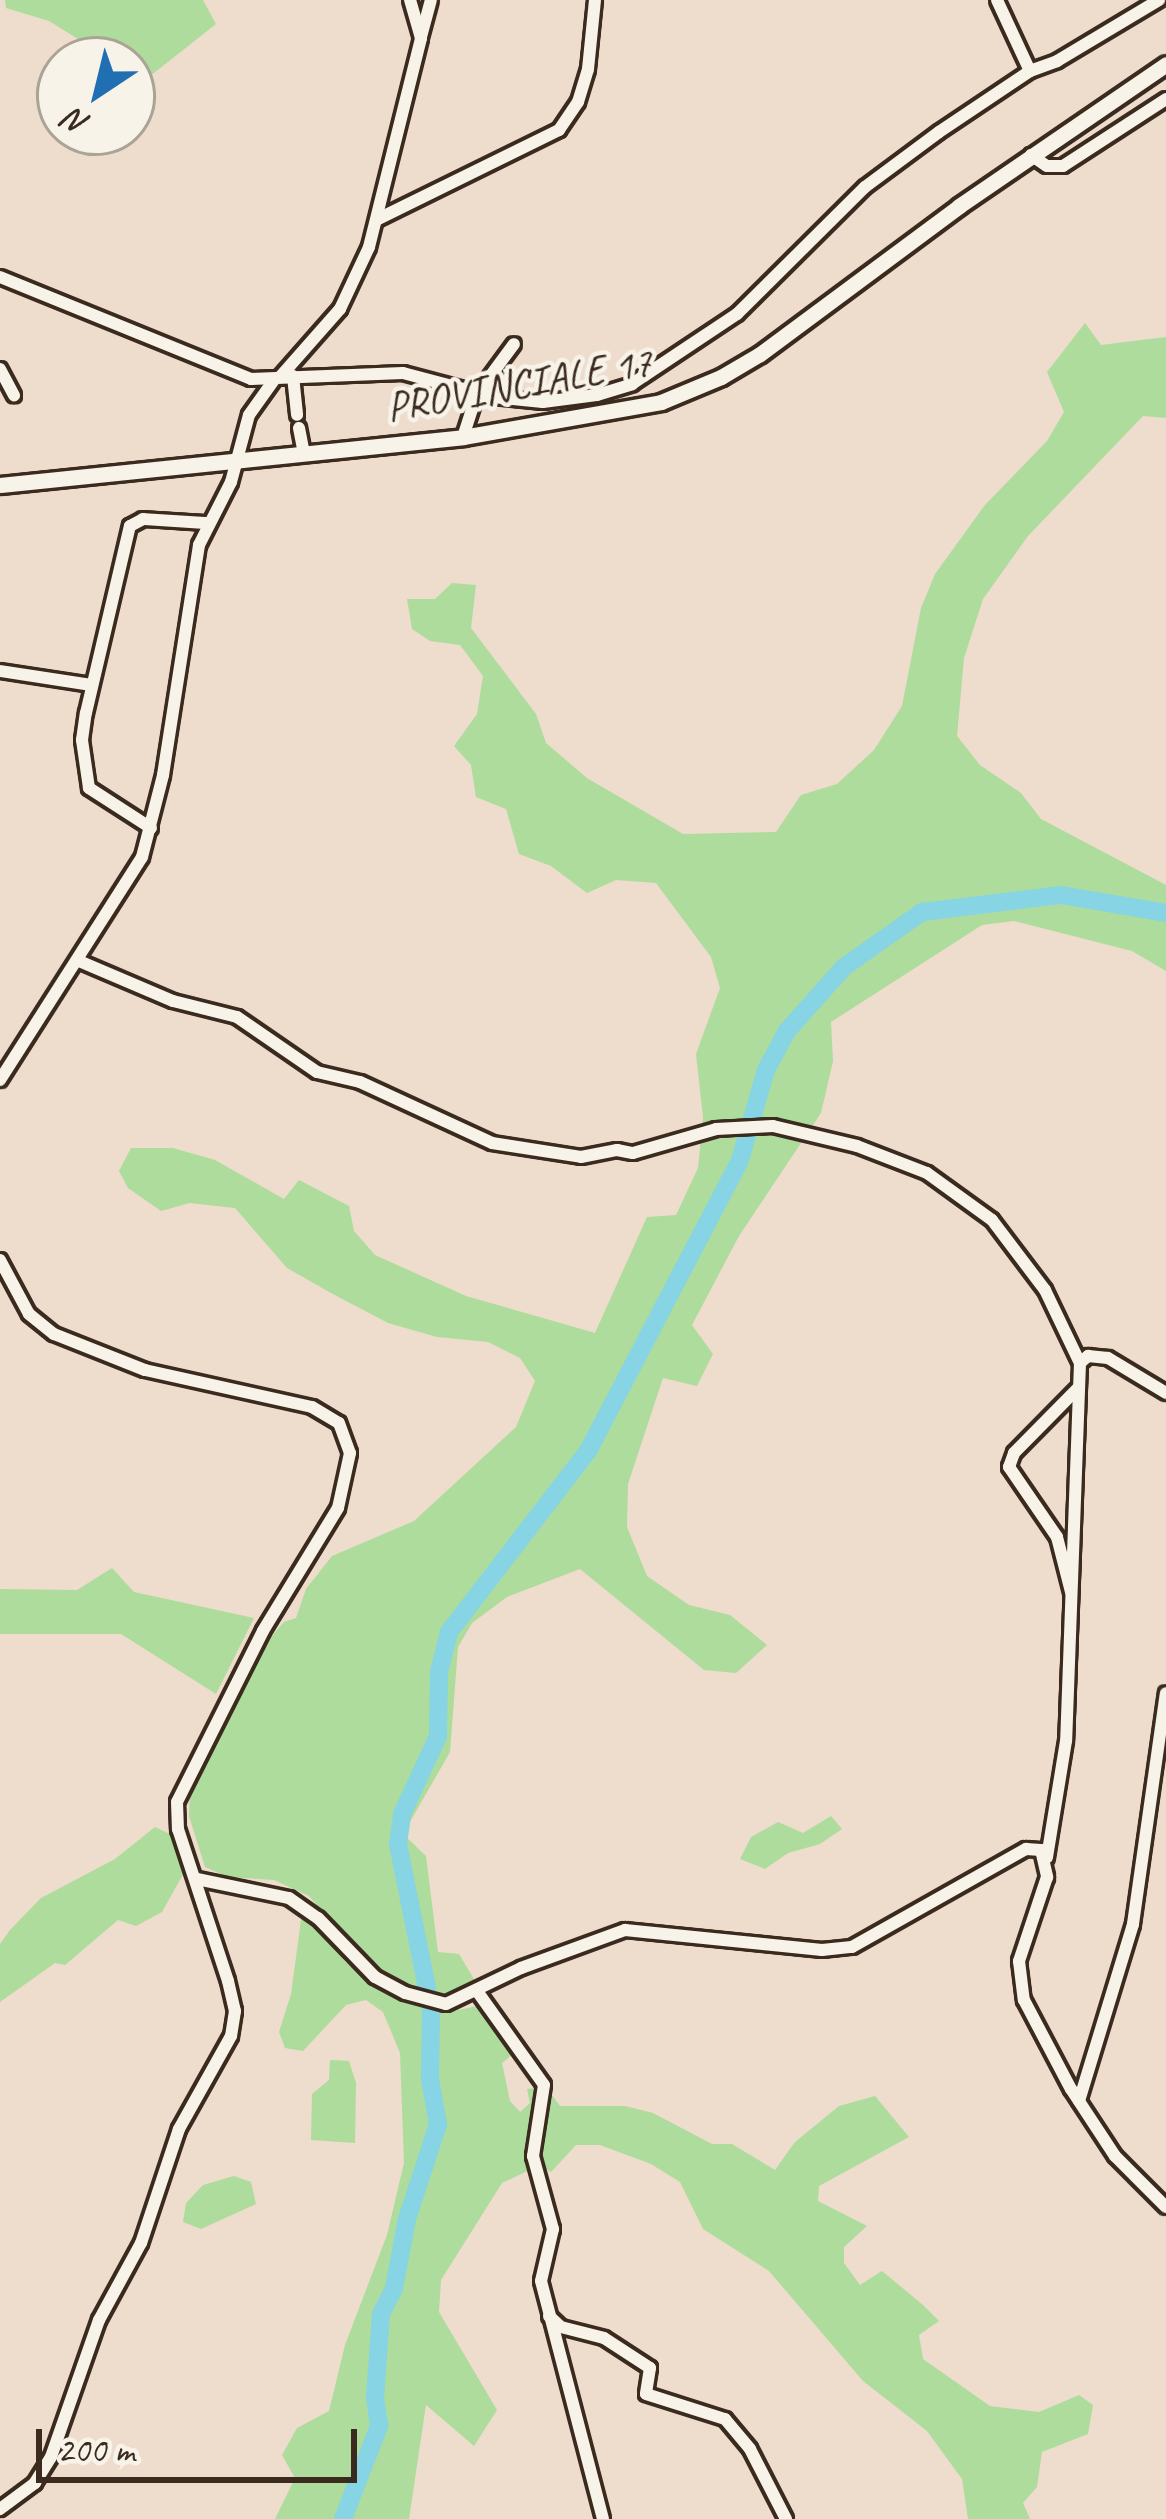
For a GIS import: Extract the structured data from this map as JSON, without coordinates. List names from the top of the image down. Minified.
{"streets":{"main road":["PROVINCIALE 17"]},"scale_bar":"200 m","north":"bottom left"}
